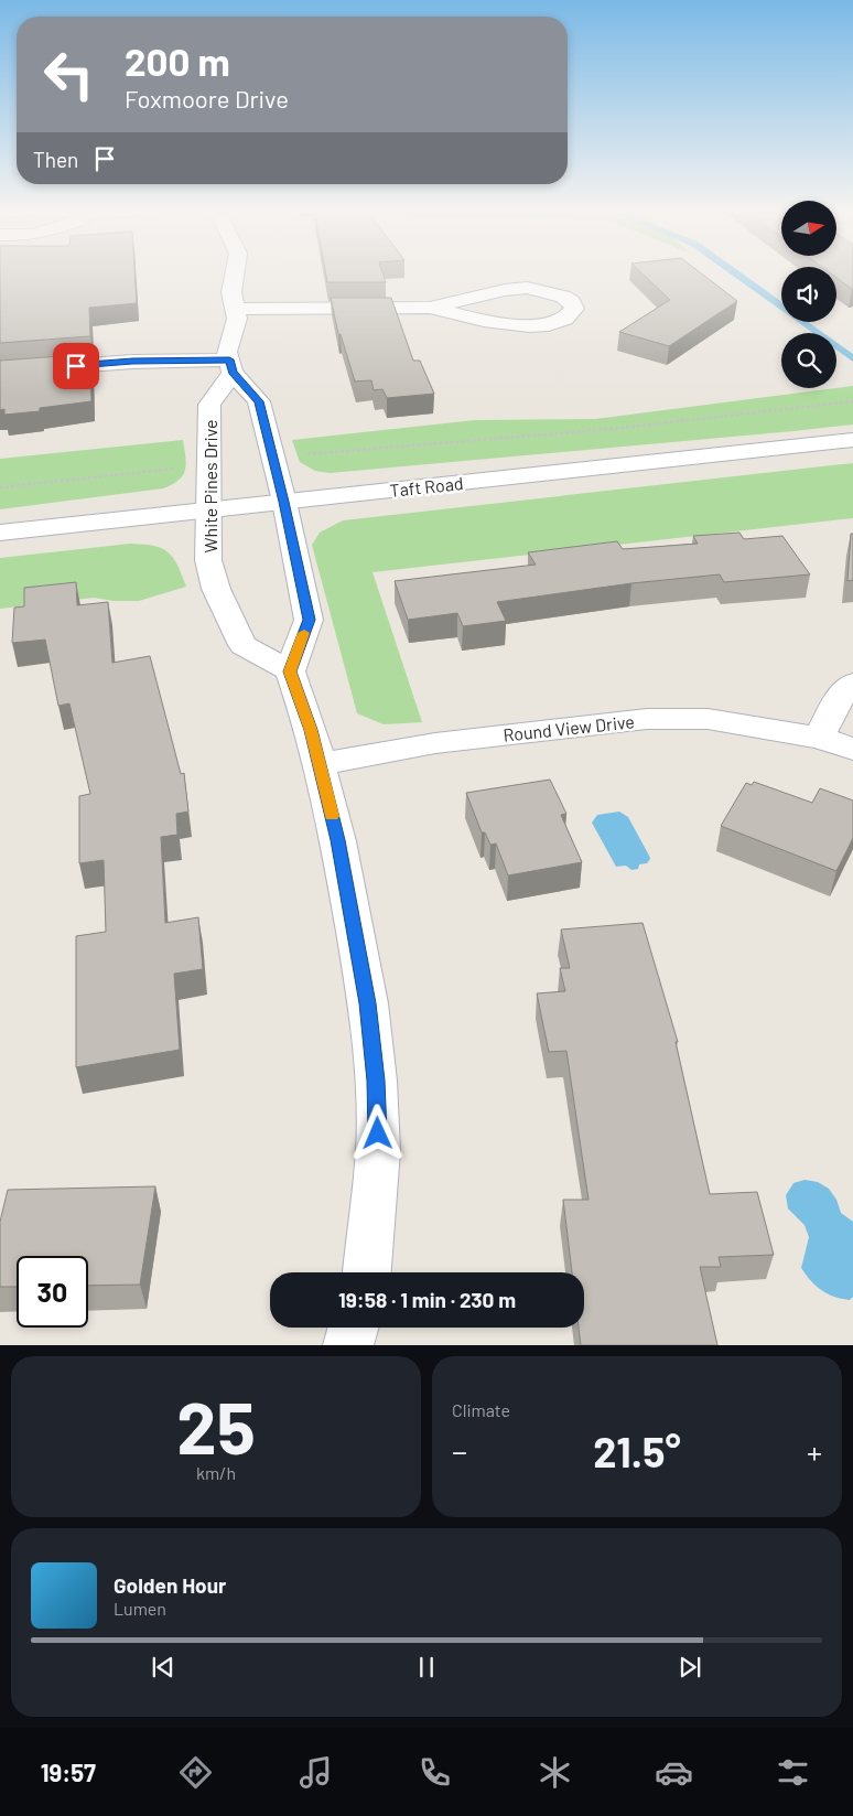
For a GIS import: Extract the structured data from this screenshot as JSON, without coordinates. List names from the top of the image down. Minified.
{"streets":{"street":["White Pines Drive","Taft Road","Round View Drive"]},"crossings":[["White Pines Drive","Taft Road"]],"north":"right","page":{"turn":["200 m","Foxmoore Drive"],"then":"Then","limit":"30","trip":"19:58 · 1 min · 230 m","tile":[["25","km/h"],"Climate"],"heat":["−","21.5°","+"],"song":["Golden Hour","Lumen"],"tabs":"19:57"}}
